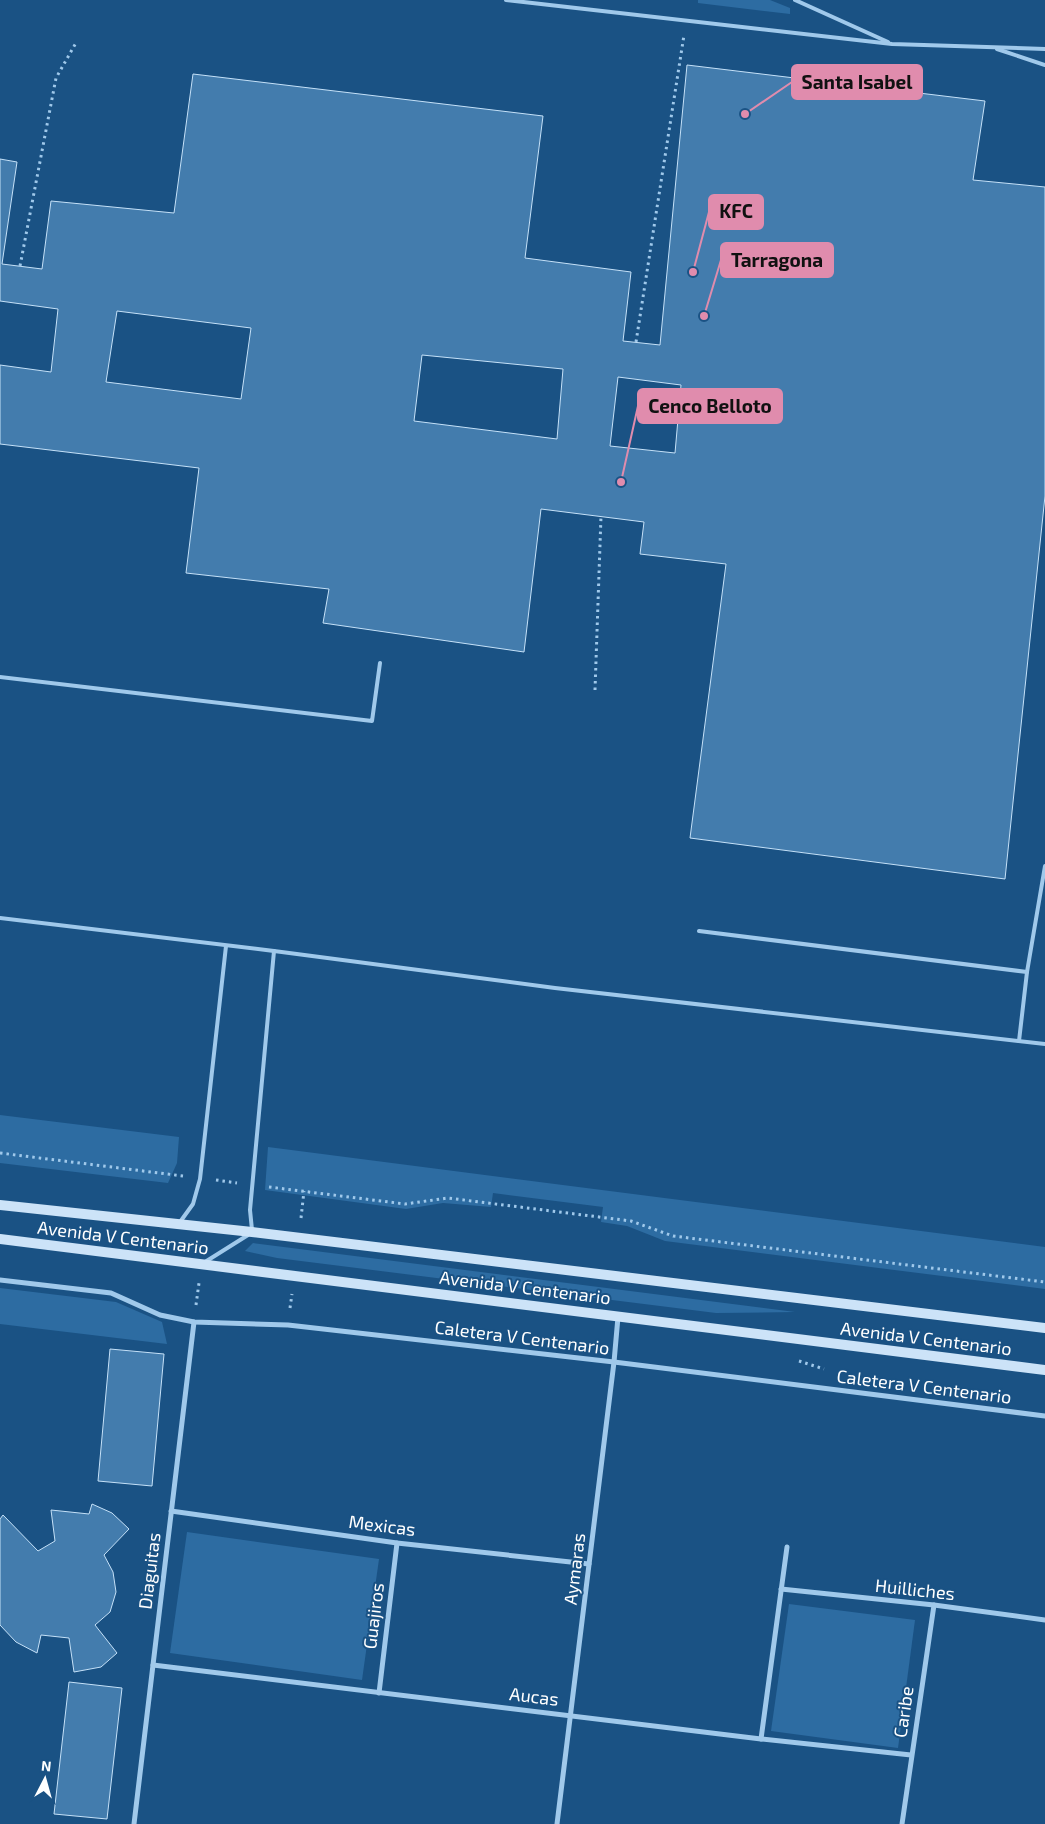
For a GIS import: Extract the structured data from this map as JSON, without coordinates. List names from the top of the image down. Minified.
{"streets":{"main road":["Avenida V Centenario"],"street":["Caletera V Centenario","Mexicas","Aymaras","Diaguitas","Huilliches","Guajiros","Aucas","Caribe"]},"crossings":[["Avenida V Centenario","Aymaras"],["Caletera V Centenario","Aymaras"],["Caletera V Centenario","Diaguitas"],["Mexicas","Aymaras"],["Mexicas","Diaguitas"],["Mexicas","Guajiros"],["Aymaras","Aucas"],["Diaguitas","Aucas"],["Huilliches","Caribe"],["Guajiros","Aucas"],["Aucas","Caribe"]],"places":["Santa Isabel","KFC","Tarragona","Cenco Belloto"],"north":"top"}
